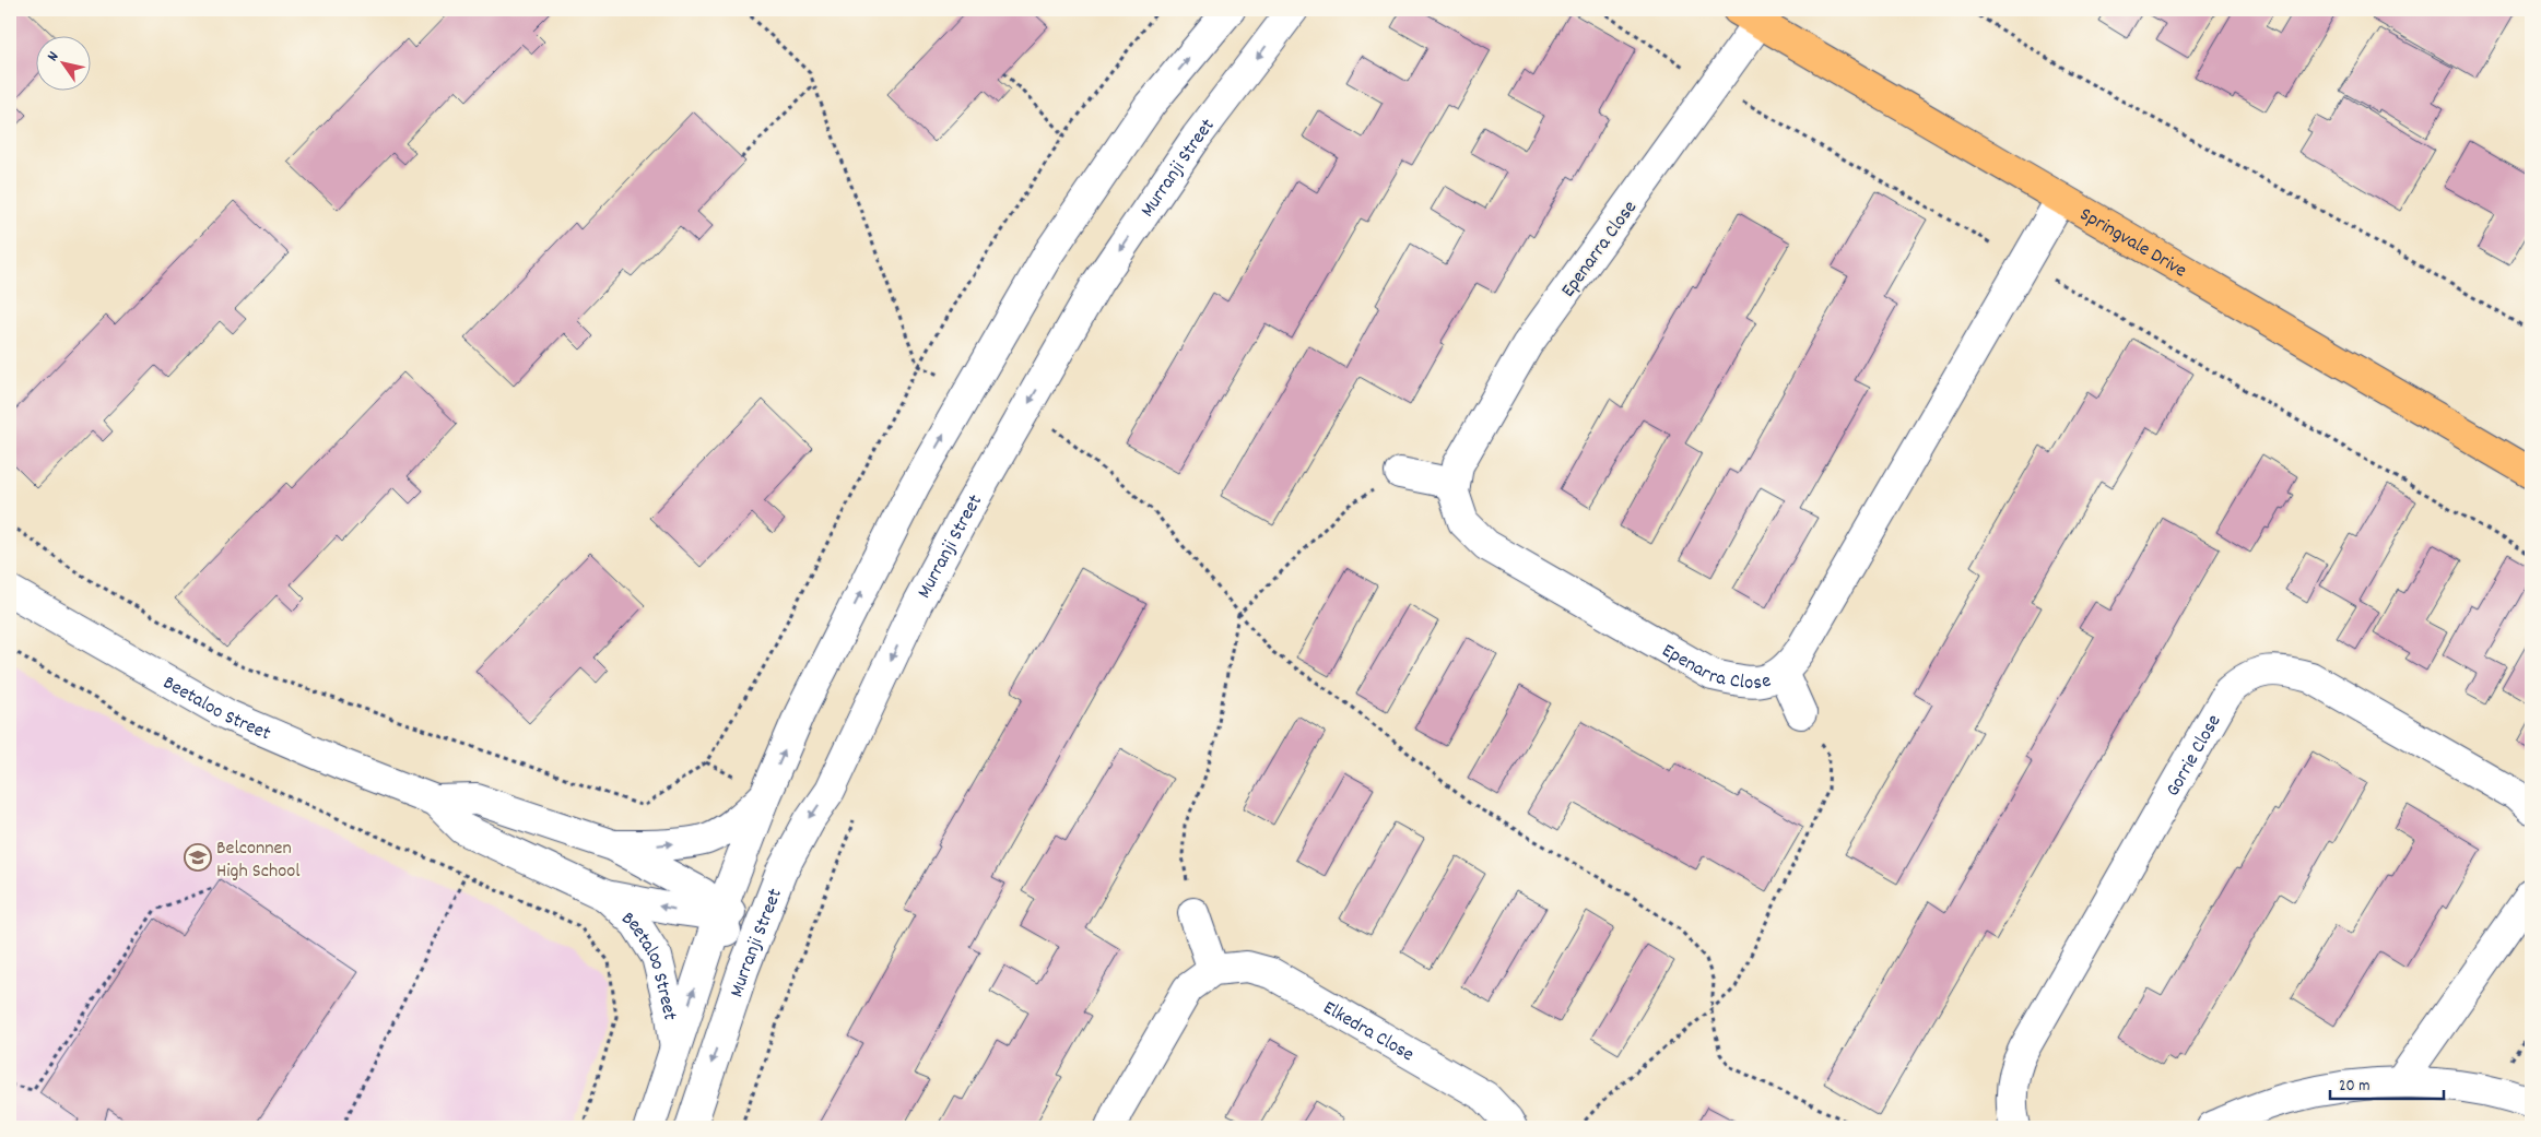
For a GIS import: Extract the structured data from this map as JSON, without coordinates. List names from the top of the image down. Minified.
{"streets":{"main road":["Springvale Drive"],"street":["Murranji Street","Epenarra Close","Beetaloo Street","Gorrie Close","Elkedra Close"]},"crossings":[["Murranji Street","Beetaloo Street"],["Springvale Drive","Epenarra Close"]],"places":{"school or university":["Belconnen High School"]},"scale_bar":"20 m","north":"top left"}
